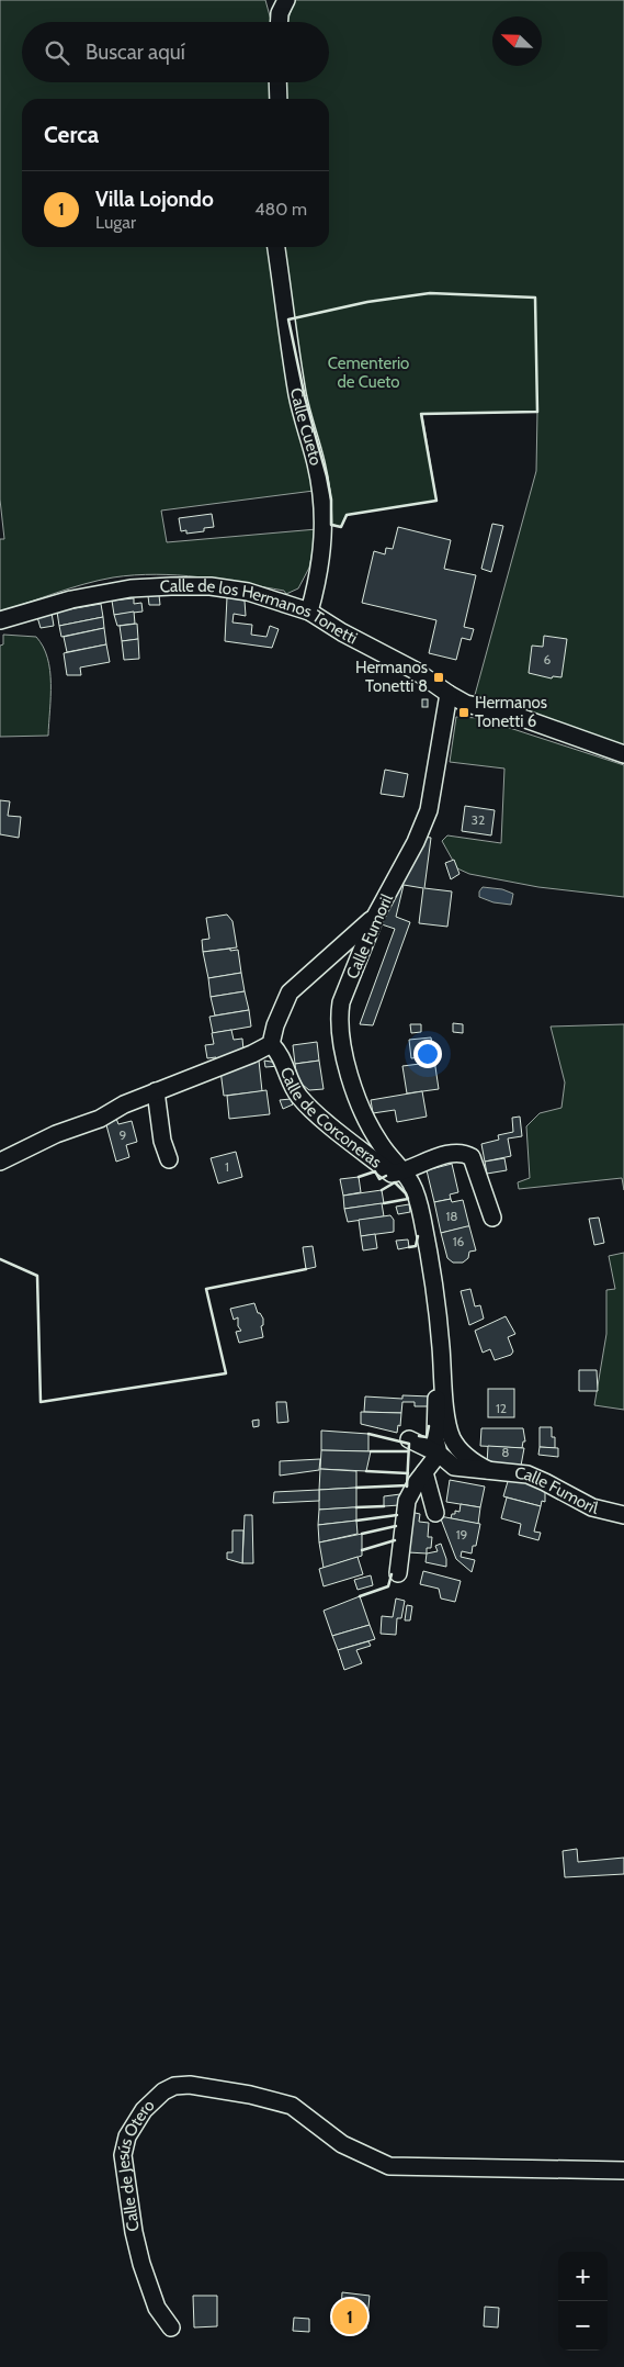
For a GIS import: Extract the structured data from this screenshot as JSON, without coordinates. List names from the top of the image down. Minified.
{"streets":{"street":["Calle Cueto","Calle de los Hermanos Tonetti","Calle Fumoril","Calle de Corconeras","Calle de Jesús Otero"]},"crossings":[["Calle Cueto","Calle de los Hermanos Tonetti"],["Calle de los Hermanos Tonetti","Calle Fumoril"],["Calle Fumoril","Calle de Corconeras"]],"parks":["Cementerio de Cueto"],"places":{"transit":["Hermanos Tonetti 8","Hermanos Tonetti 6"]},"house_numbers":["6","32","9","1","18","16","12","8","19"],"north":"top left","page":{"search":"Buscar aquí","heading":"Cerca","list":[{"mark":"1","name":"Villa Lojondo","note":"Lugar","value":"480 m"}],"map_buttons":["+","−"],"pins":"1"}}
